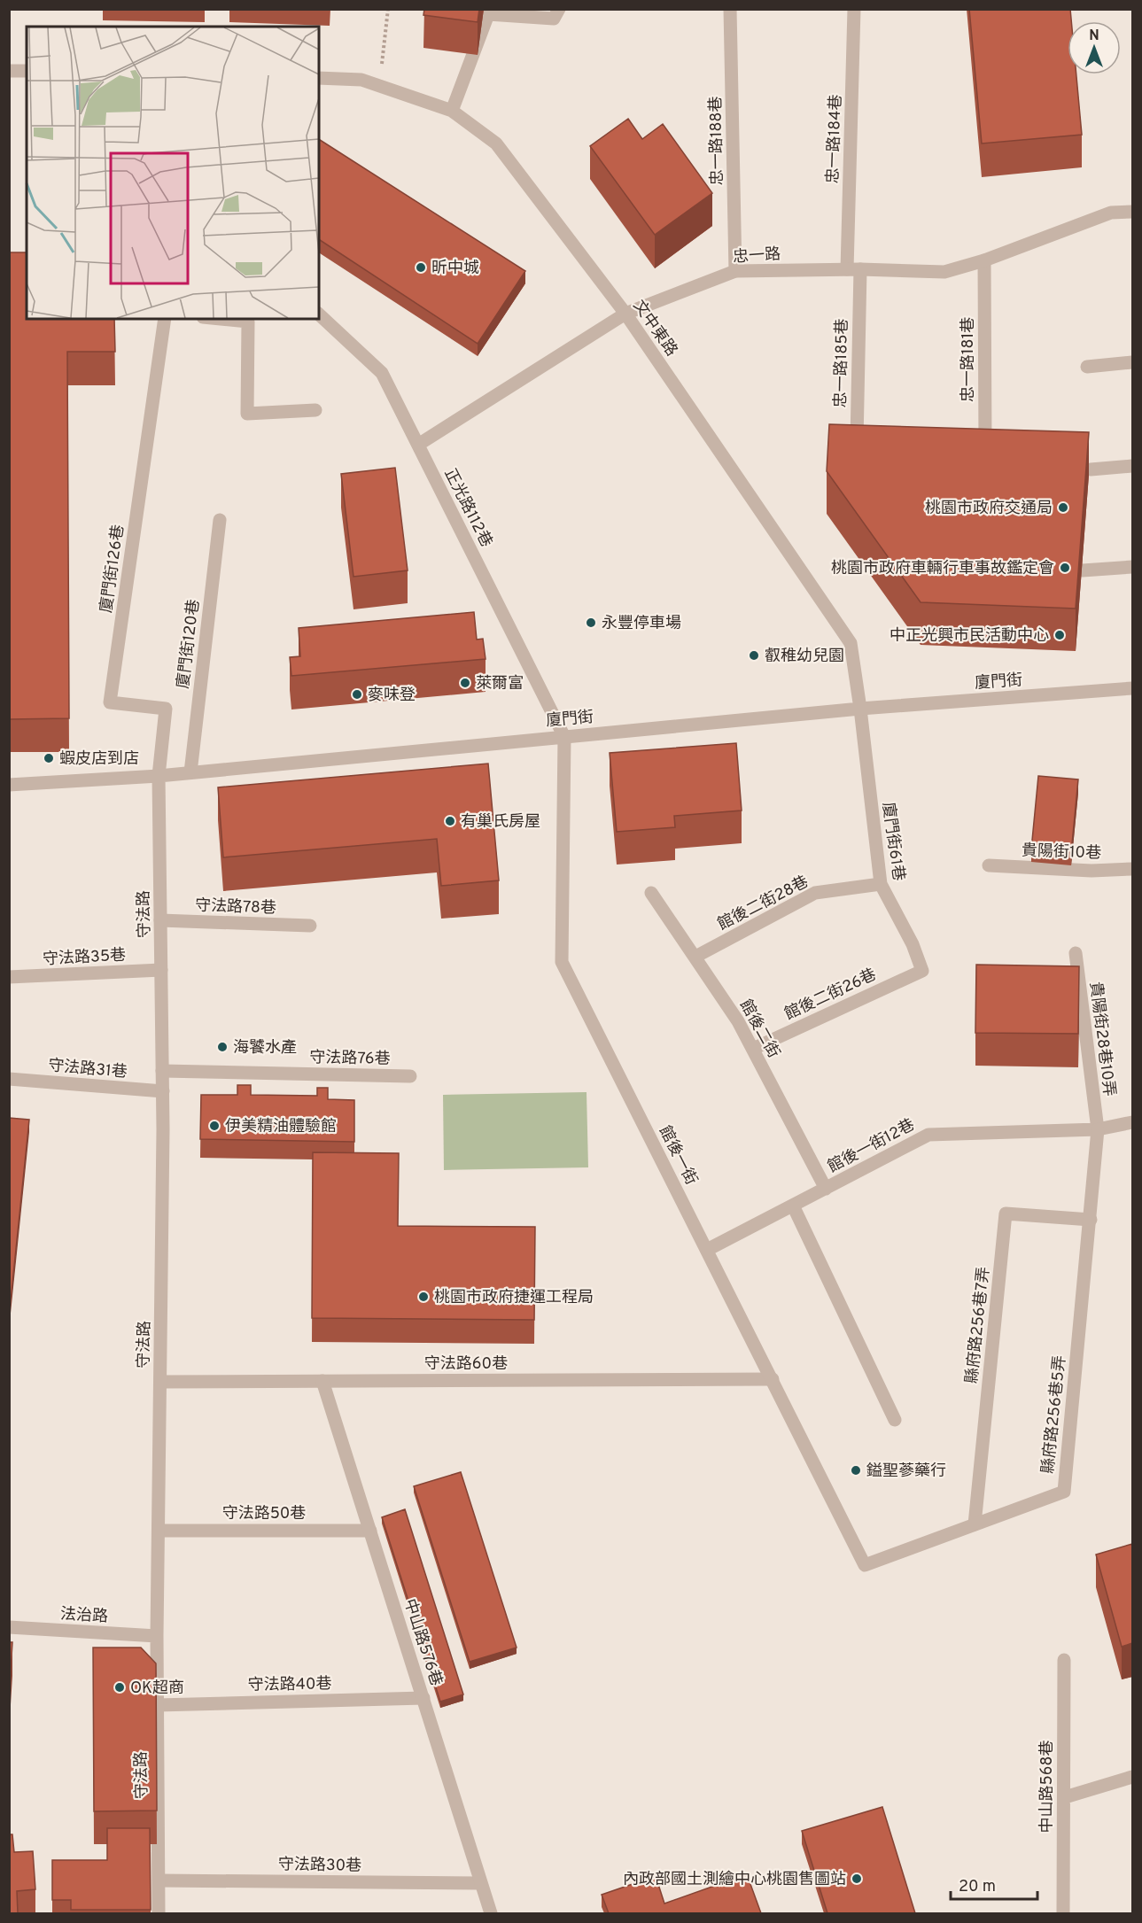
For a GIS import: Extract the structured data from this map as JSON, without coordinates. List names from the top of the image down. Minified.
{"streets":{"street":["忠一路184巷","忠一路188巷","忠一路","文中東路","忠一路181巷","忠一路185巷","正光路112巷","廈門街126巷","廈門街120巷","廈門街","廈門街61巷","貴陽街10巷","館後二街28巷","守法路78巷","守法路","守法路35巷","館後二街26巷","館後二街","貴陽街28巷10弄","守法路76巷","守法路31巷","館後一街12巷","館後一街","縣府路256巷7弄","守法路60巷","縣府路256巷5弄","守法路50巷","法治路","中山路576巷","守法路40巷","中山路568巷","守法路30巷"]},"crossings":[["忠一路184巷","忠一路"],["忠一路184巷","忠一路185巷"],["忠一路188巷","忠一路"],["忠一路","文中東路"],["忠一路","忠一路181巷"],["忠一路","忠一路185巷"],["忠一路","正光路112巷"],["文中東路","廈門街"],["文中東路","廈門街61巷"],["正光路112巷","廈門街"],["正光路112巷","館後一街"],["廈門街126巷","廈門街"],["廈門街126巷","守法路"],["廈門街120巷","廈門街"],["廈門街","廈門街61巷"],["廈門街","守法路"],["廈門街","館後一街"],["廈門街61巷","館後二街28巷"],["廈門街61巷","館後二街26巷"],["館後二街28巷","館後二街"],["守法路78巷","守法路"],["守法路","守法路35巷"],["守法路","守法路76巷"],["守法路","守法路31巷"],["守法路","守法路60巷"],["守法路","守法路50巷"],["守法路","法治路"],["守法路","守法路40巷"],["守法路","守法路30巷"],["館後二街26巷","館後二街"],["館後二街","館後一街12巷"],["貴陽街28巷10弄","館後一街12巷"],["貴陽街28巷10弄","縣府路256巷5弄"],["館後一街12巷","館後一街"],["館後一街12巷","縣府路256巷5弄"],["館後一街","守法路60巷"],["館後一街","縣府路256巷5弄"],["縣府路256巷7弄","縣府路256巷5弄"],["守法路60巷","中山路576巷"],["守法路50巷","中山路576巷"],["中山路576巷","守法路40巷"],["中山路576巷","守法路30巷"]],"places":["昕中城","桃園市政府交通局","桃園市政府車輛行車事故鑑定會","永豐停車場","中正光興市民活動中心","叡稚幼兒園","萊爾富","麥味登","蝦皮店到店","有巢氏房屋","海饕水產","伊美精油體驗館","桃園市政府捷運工程局","鎰聖蔘藥行","OK超商","內政部國土測繪中心桃園售圖站"],"scale_bar":"20 m","north":"top"}
